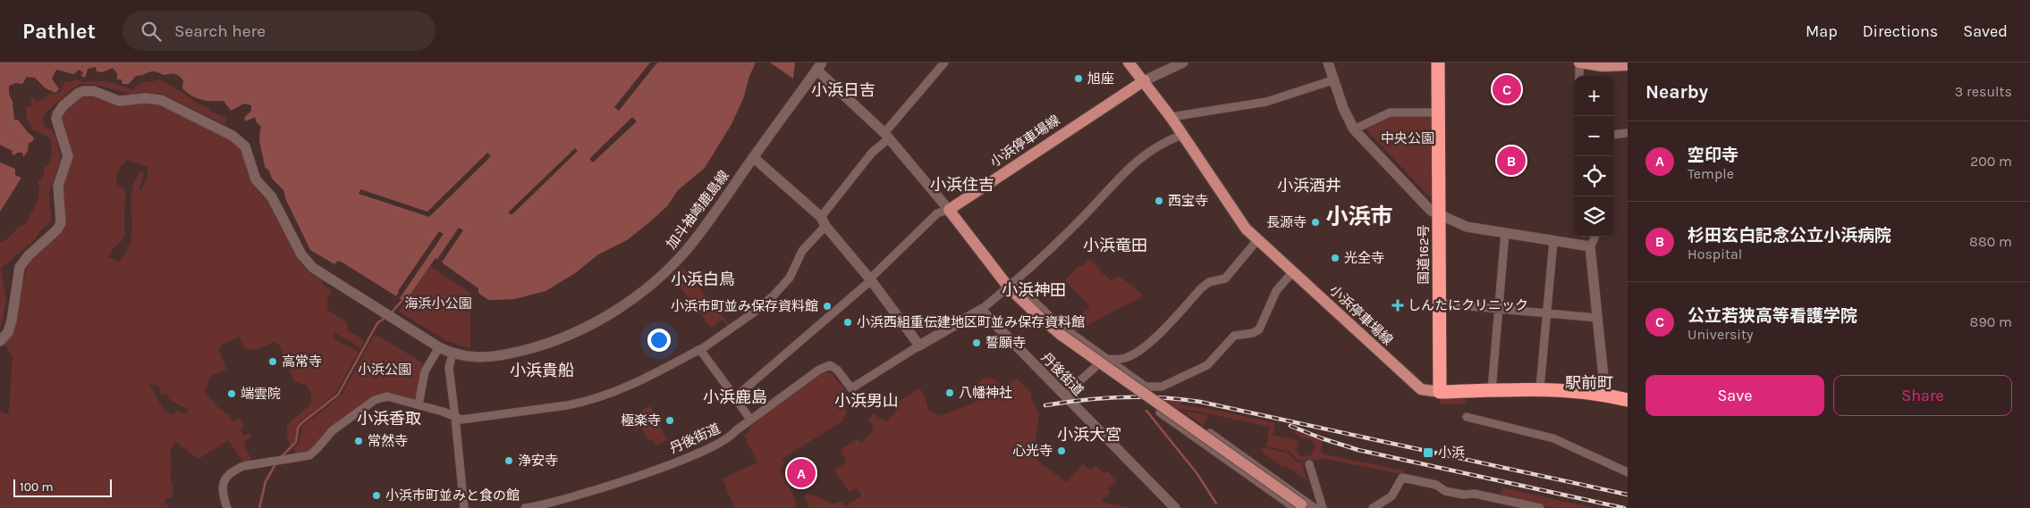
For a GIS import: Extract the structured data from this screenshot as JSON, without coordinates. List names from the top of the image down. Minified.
{"streets":{"highway":["国道162号"],"main road":["小浜停車場線","加斗袖崎鹿島線","丹後街道"]},"crossings":[["小浜停車場線","加斗袖崎鹿島線"],["小浜停車場線","国道162号"]],"districts":["小浜日吉","小浜住吉","小浜酒井","小浜市","小浜竜田","小浜白鳥","小浜神田","小浜貴船","駅前町","小浜鹿島","小浜男山","小浜香取","小浜大宮"],"parks":["中央公園","海浜小公園","小浜公園"],"places":{"other":["旭座","西宝寺","長源寺","光全寺","小浜市町並み保存資料館","小浜西組重伝建地区町並み保存資料館","誓願寺","高常寺","八幡神社","端雲院","極楽寺","常然寺","心光寺","浄安寺","小浜市町並みと食の館"],"health":["しんたにクリニック"],"transit":["小浜"]},"scale_bar":"100 m","page":{"header":"Pathlet","search":"Search here","nav":["Map","Directions","Saved"],"heading":["Nearby","3 results"],"pins":["C","B","A"],"map_buttons":["+","−"],"list":[{"mark":"A","name":"空印寺","note":"Temple","value":"200 m"},{"mark":"B","name":"杉田玄白記念公立小浜病院","note":"Hospital","value":"880 m"},{"mark":"C","name":"公立若狭高等看護学院","note":"University","value":"890 m"}],"buttons":["Save","Share"],"scale":"100 m"}}
